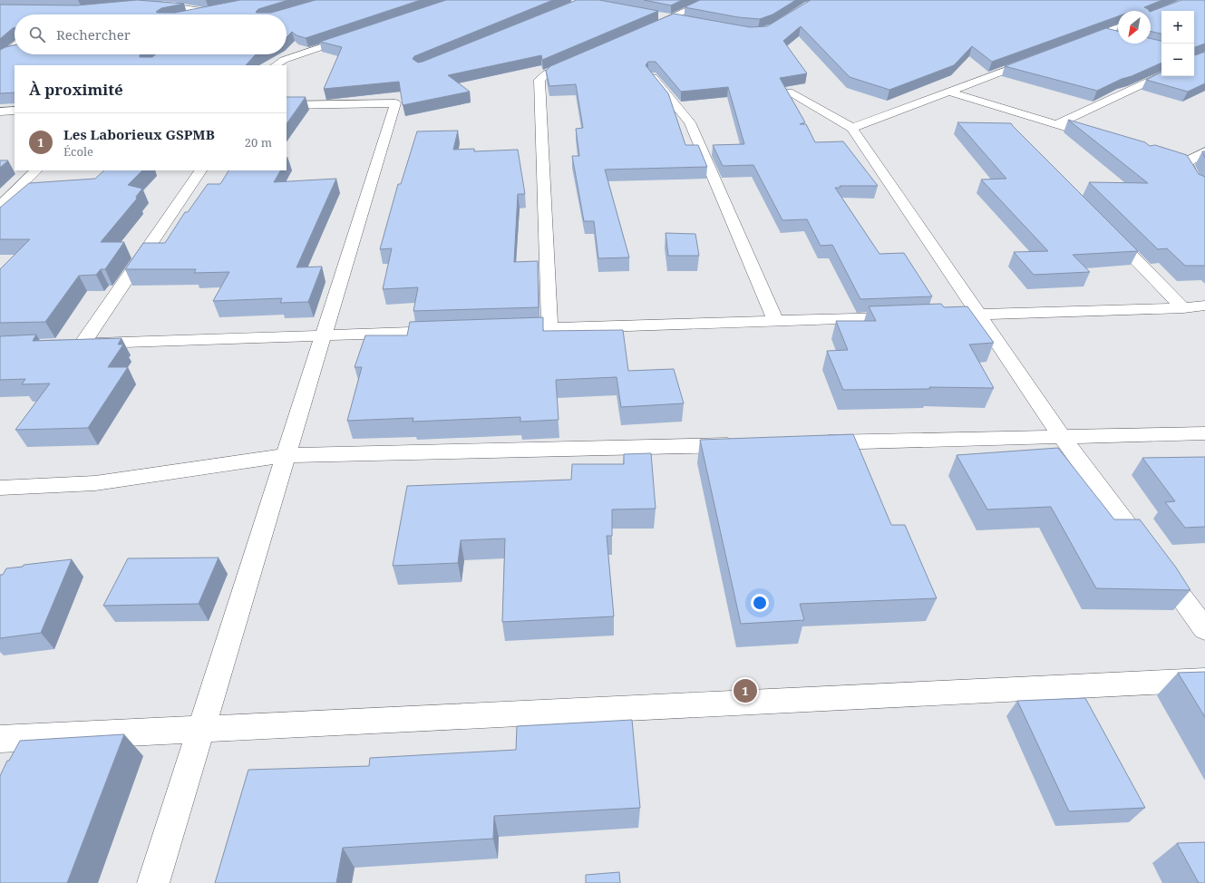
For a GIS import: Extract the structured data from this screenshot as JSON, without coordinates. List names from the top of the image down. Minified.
{"north":"bottom left","page":{"map_buttons":["+","−"],"search":"Rechercher","heading":"À proximité","list":[{"mark":"1","name":"Les Laborieux GSPMB","note":"École","value":"20 m"}],"pins":"1"}}
